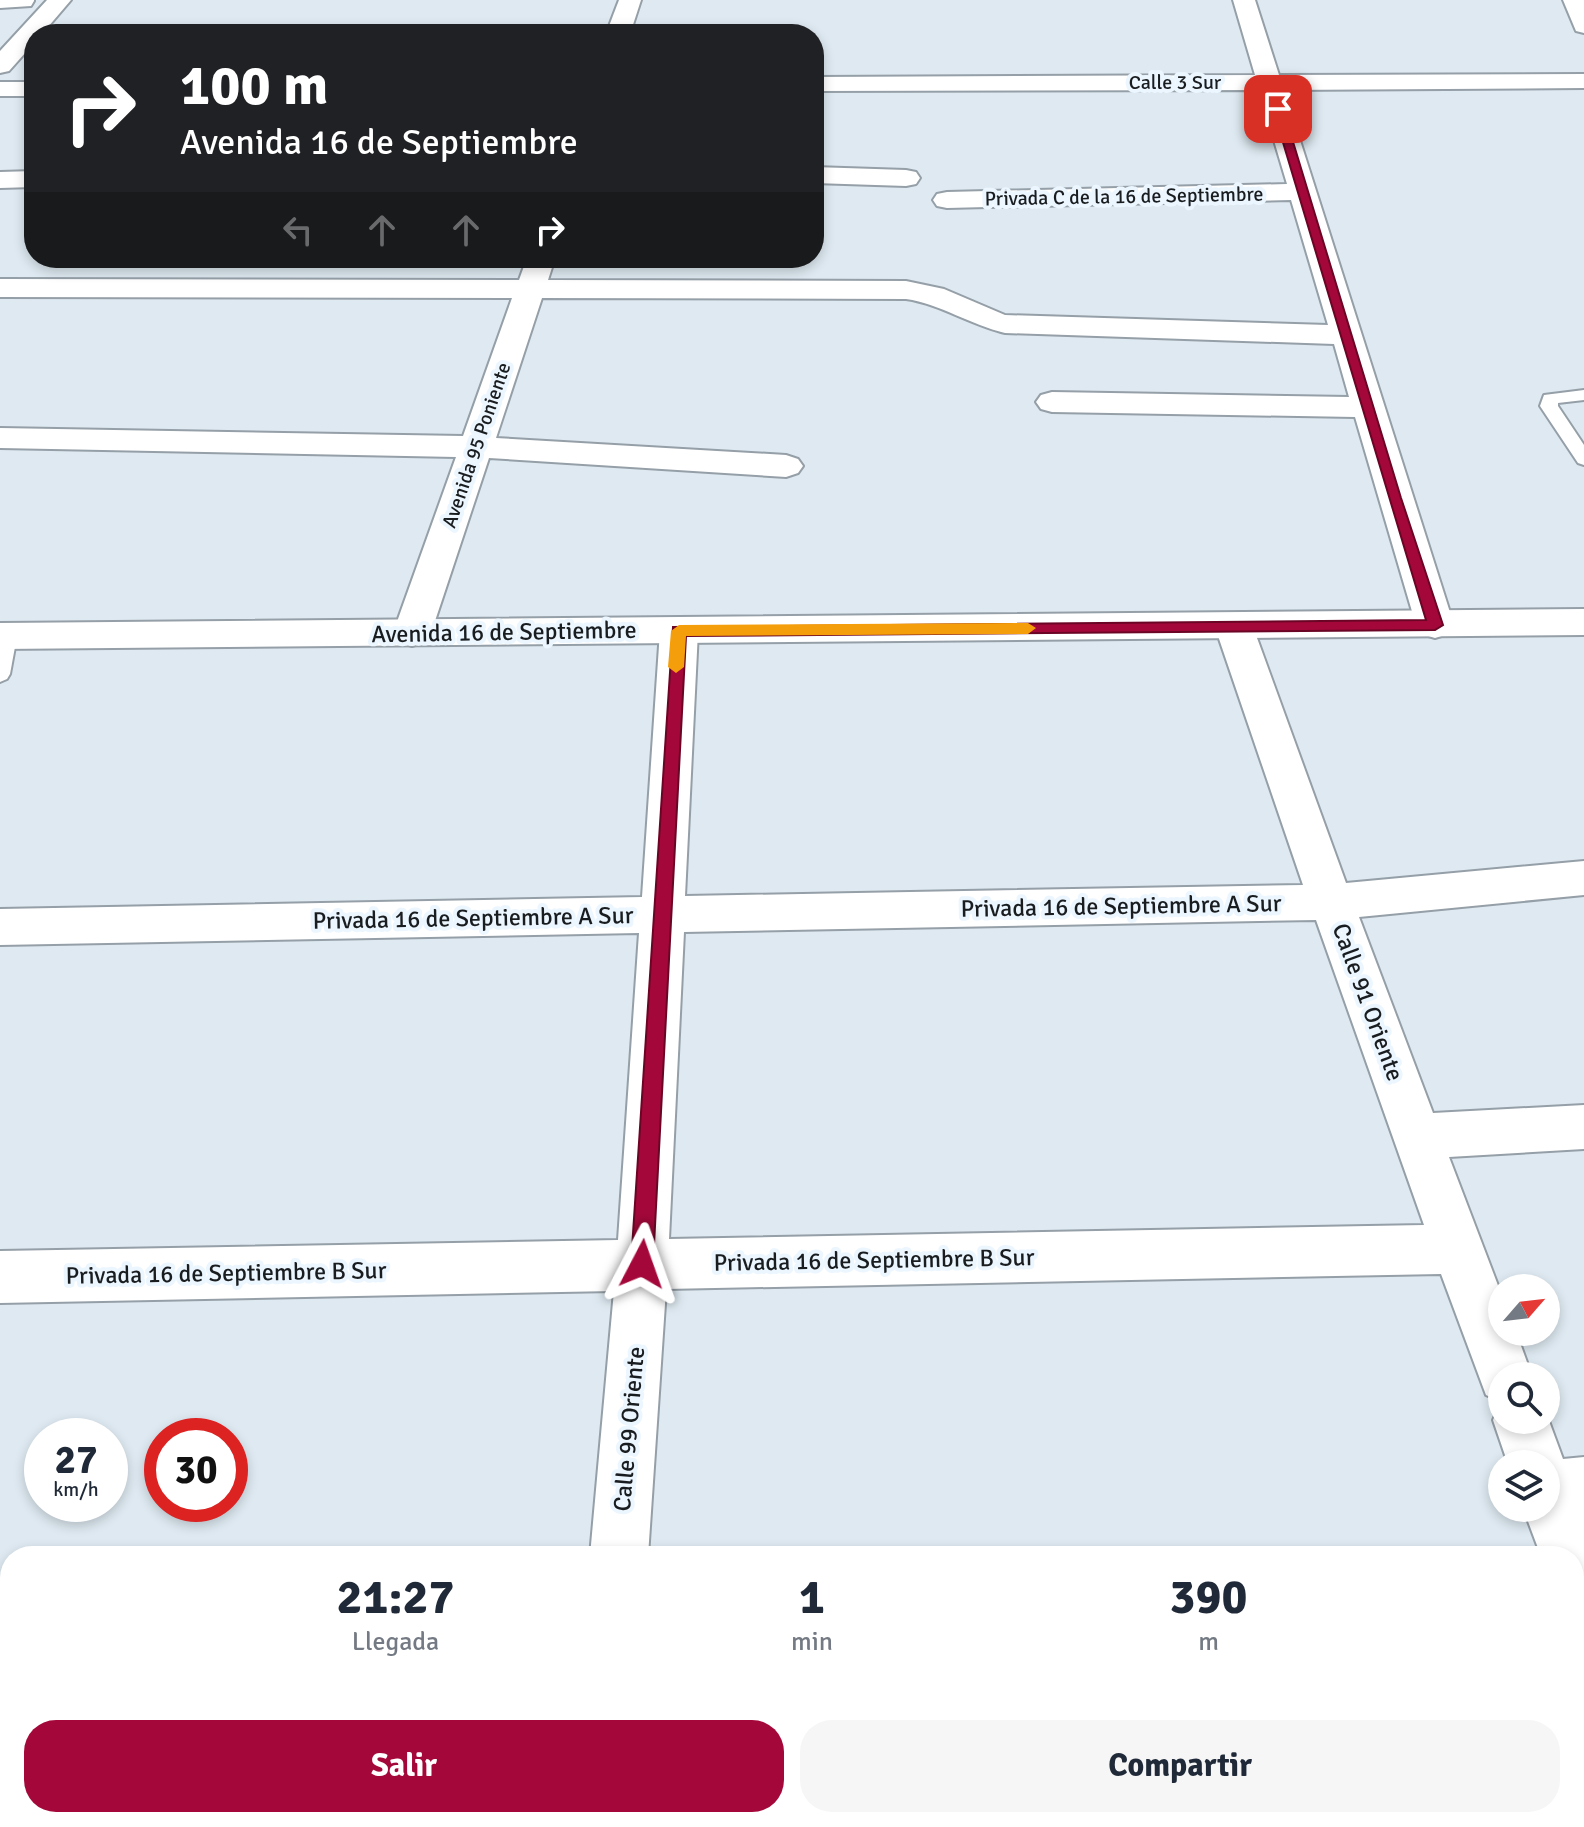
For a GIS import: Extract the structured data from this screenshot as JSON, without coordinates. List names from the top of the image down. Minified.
{"streets":{"street":["Calle 3 Sur","Privada C de la 16 de Septiembre","Avenida 95 Poniente","Avenida 16 de Septiembre","Privada 16 de Septiembre A Sur","Calle 91 Oriente","Privada 16 de Septiembre B Sur","Calle 99 Oriente"]},"crossings":[["Avenida 95 Poniente","Avenida 16 de Septiembre"],["Avenida 16 de Septiembre","Calle 91 Oriente"],["Avenida 16 de Septiembre","Calle 99 Oriente"],["Privada 16 de Septiembre A Sur","Calle 91 Oriente"],["Privada 16 de Septiembre A Sur","Calle 99 Oriente"],["Calle 91 Oriente","Privada 16 de Septiembre B Sur"],["Privada 16 de Septiembre B Sur","Calle 99 Oriente"]],"north":"top right","page":{"turn":["100 m","Avenida 16 de Septiembre"],"speed":"27 km/h","limit":"30","eta":["21:27","Llegada","1","min","390","m"],"buttons":["Salir","Compartir"]}}
